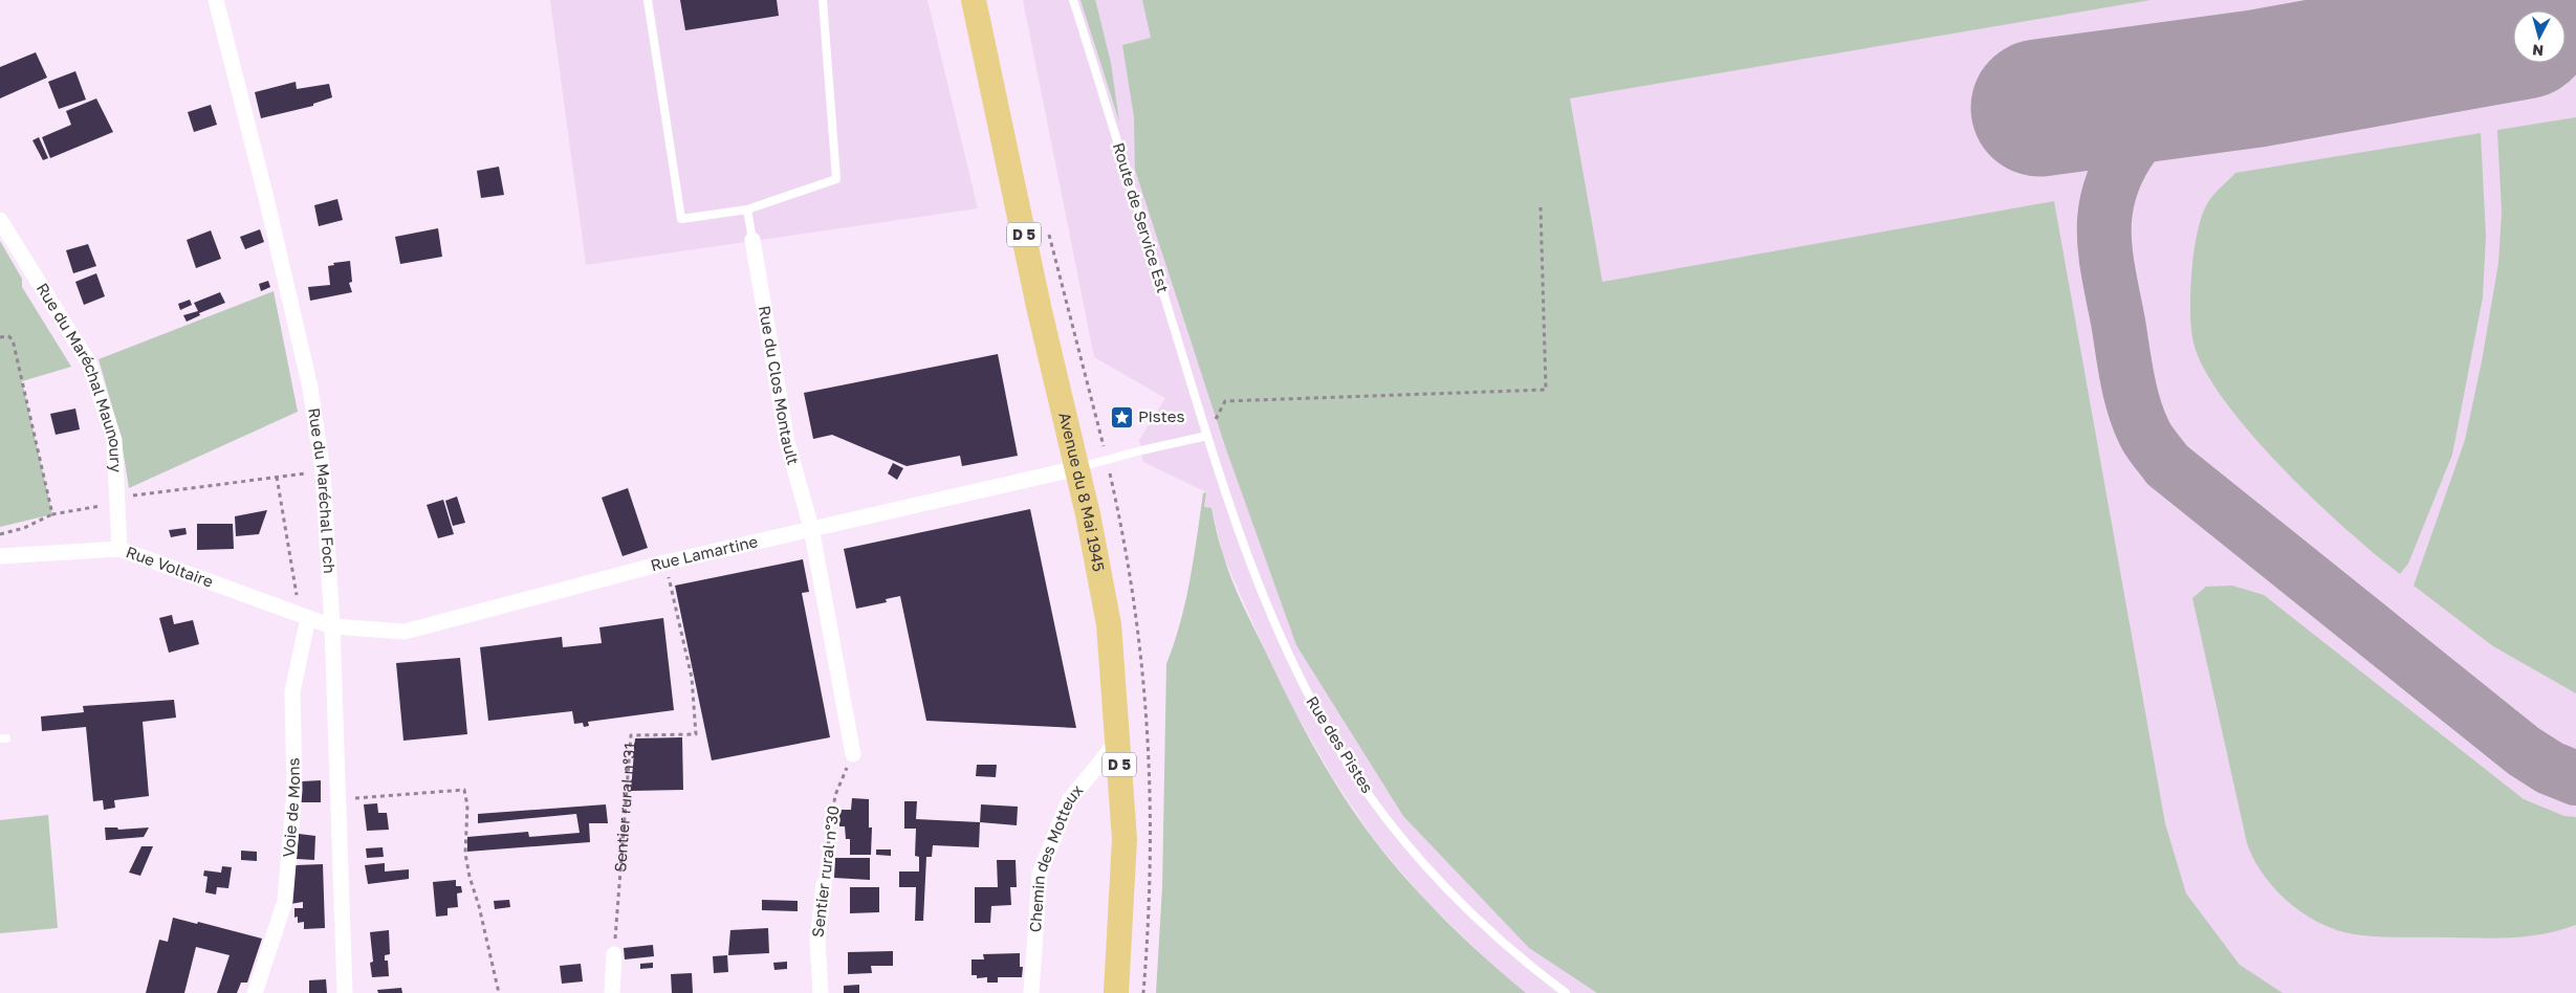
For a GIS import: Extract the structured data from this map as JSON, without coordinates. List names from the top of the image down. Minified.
{"streets":{"main road":["D 5","Avenue du 8 Mai 1945"],"street":["Rue du Maréchal Maunoury","Rue du Clos Montault","Rue du Maréchal Foch","Rue Lamartine","Rue Voltaire","Voie de Mons","Chemin des Motteux","Sentier rural n°30"],"lane":["Route de Service Est","Rue des Pistes"],"path":["Sentier rural n°31"]},"crossings":[["Route de Service Est","Rue des Pistes"],["Rue du Maréchal Maunoury","Rue Voltaire"],["Rue du Clos Montault","Rue Lamartine"],["Rue du Clos Montault","Sentier rural n°30"],["Rue du Maréchal Foch","Rue Lamartine"],["Rue du Maréchal Foch","Rue Voltaire"],["Avenue du 8 Mai 1945","Rue Lamartine"],["Avenue du 8 Mai 1945","Chemin des Motteux"],["Rue Lamartine","Rue Voltaire"],["Rue Lamartine","Sentier rural n°31"],["Rue Voltaire","Voie de Mons"]],"places":{"place":["Pistes"]},"north":"bottom"}
